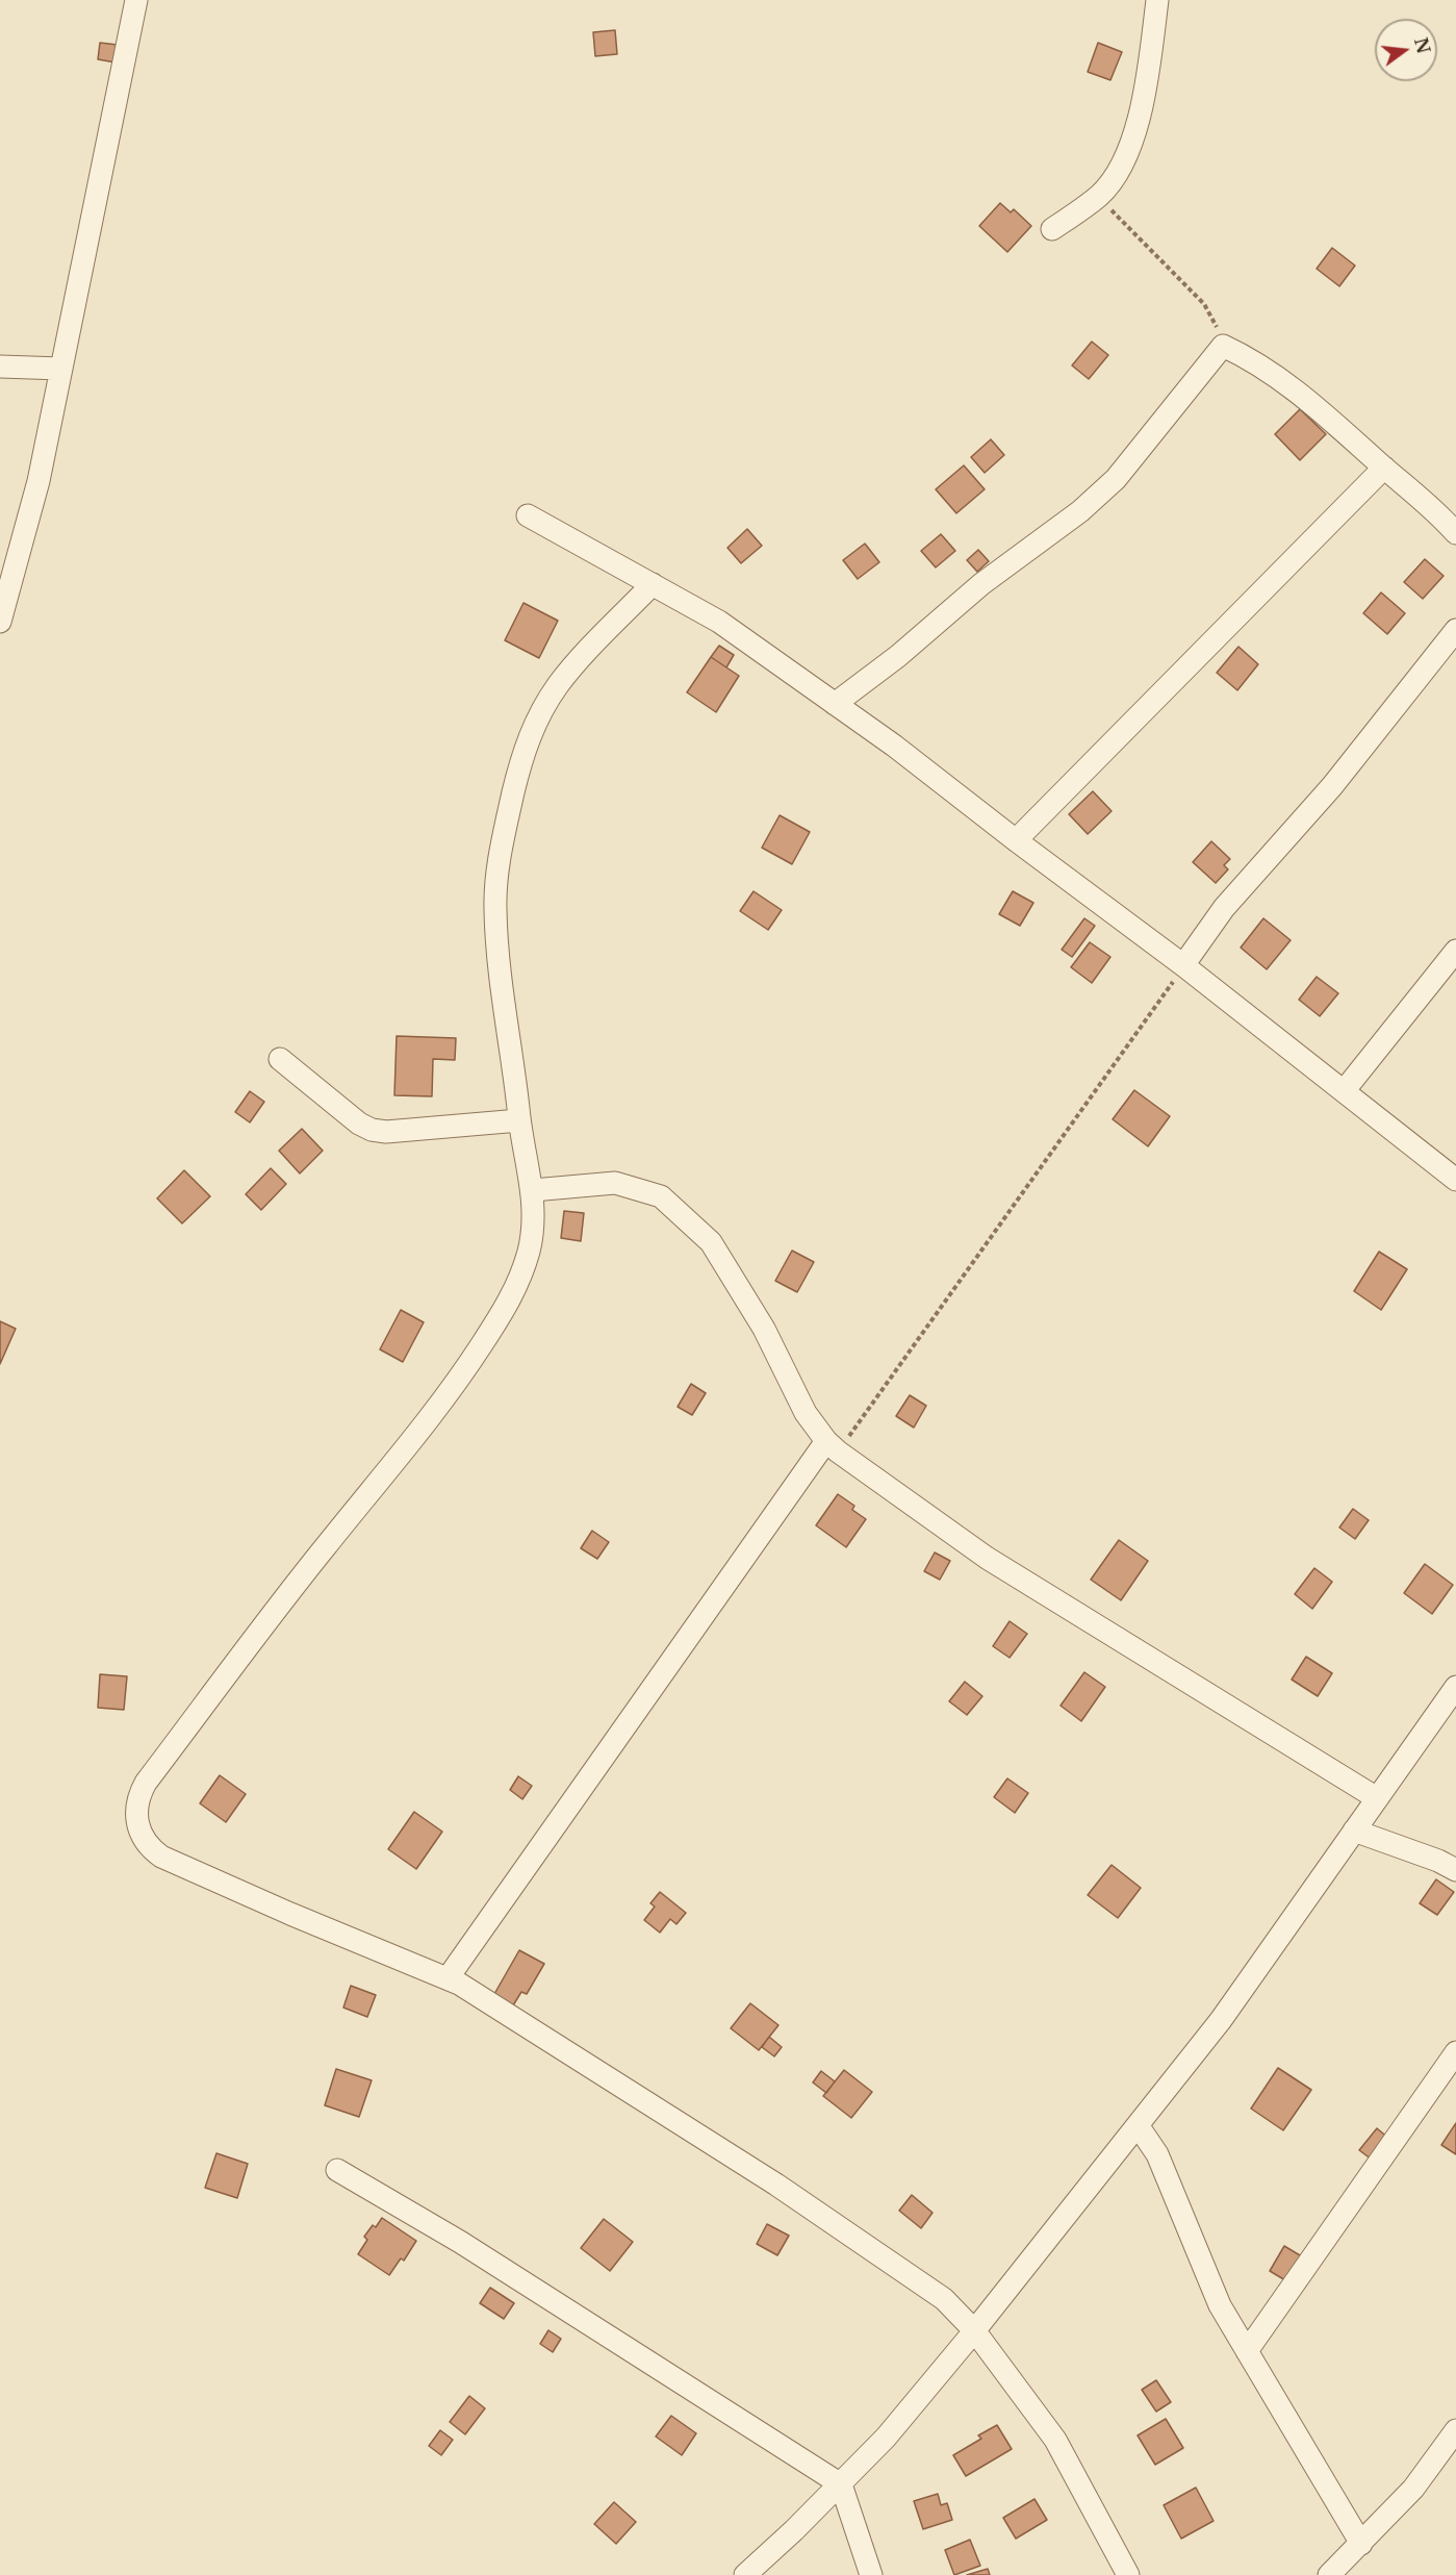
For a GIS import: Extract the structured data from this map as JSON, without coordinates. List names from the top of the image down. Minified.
{"north":"right"}
